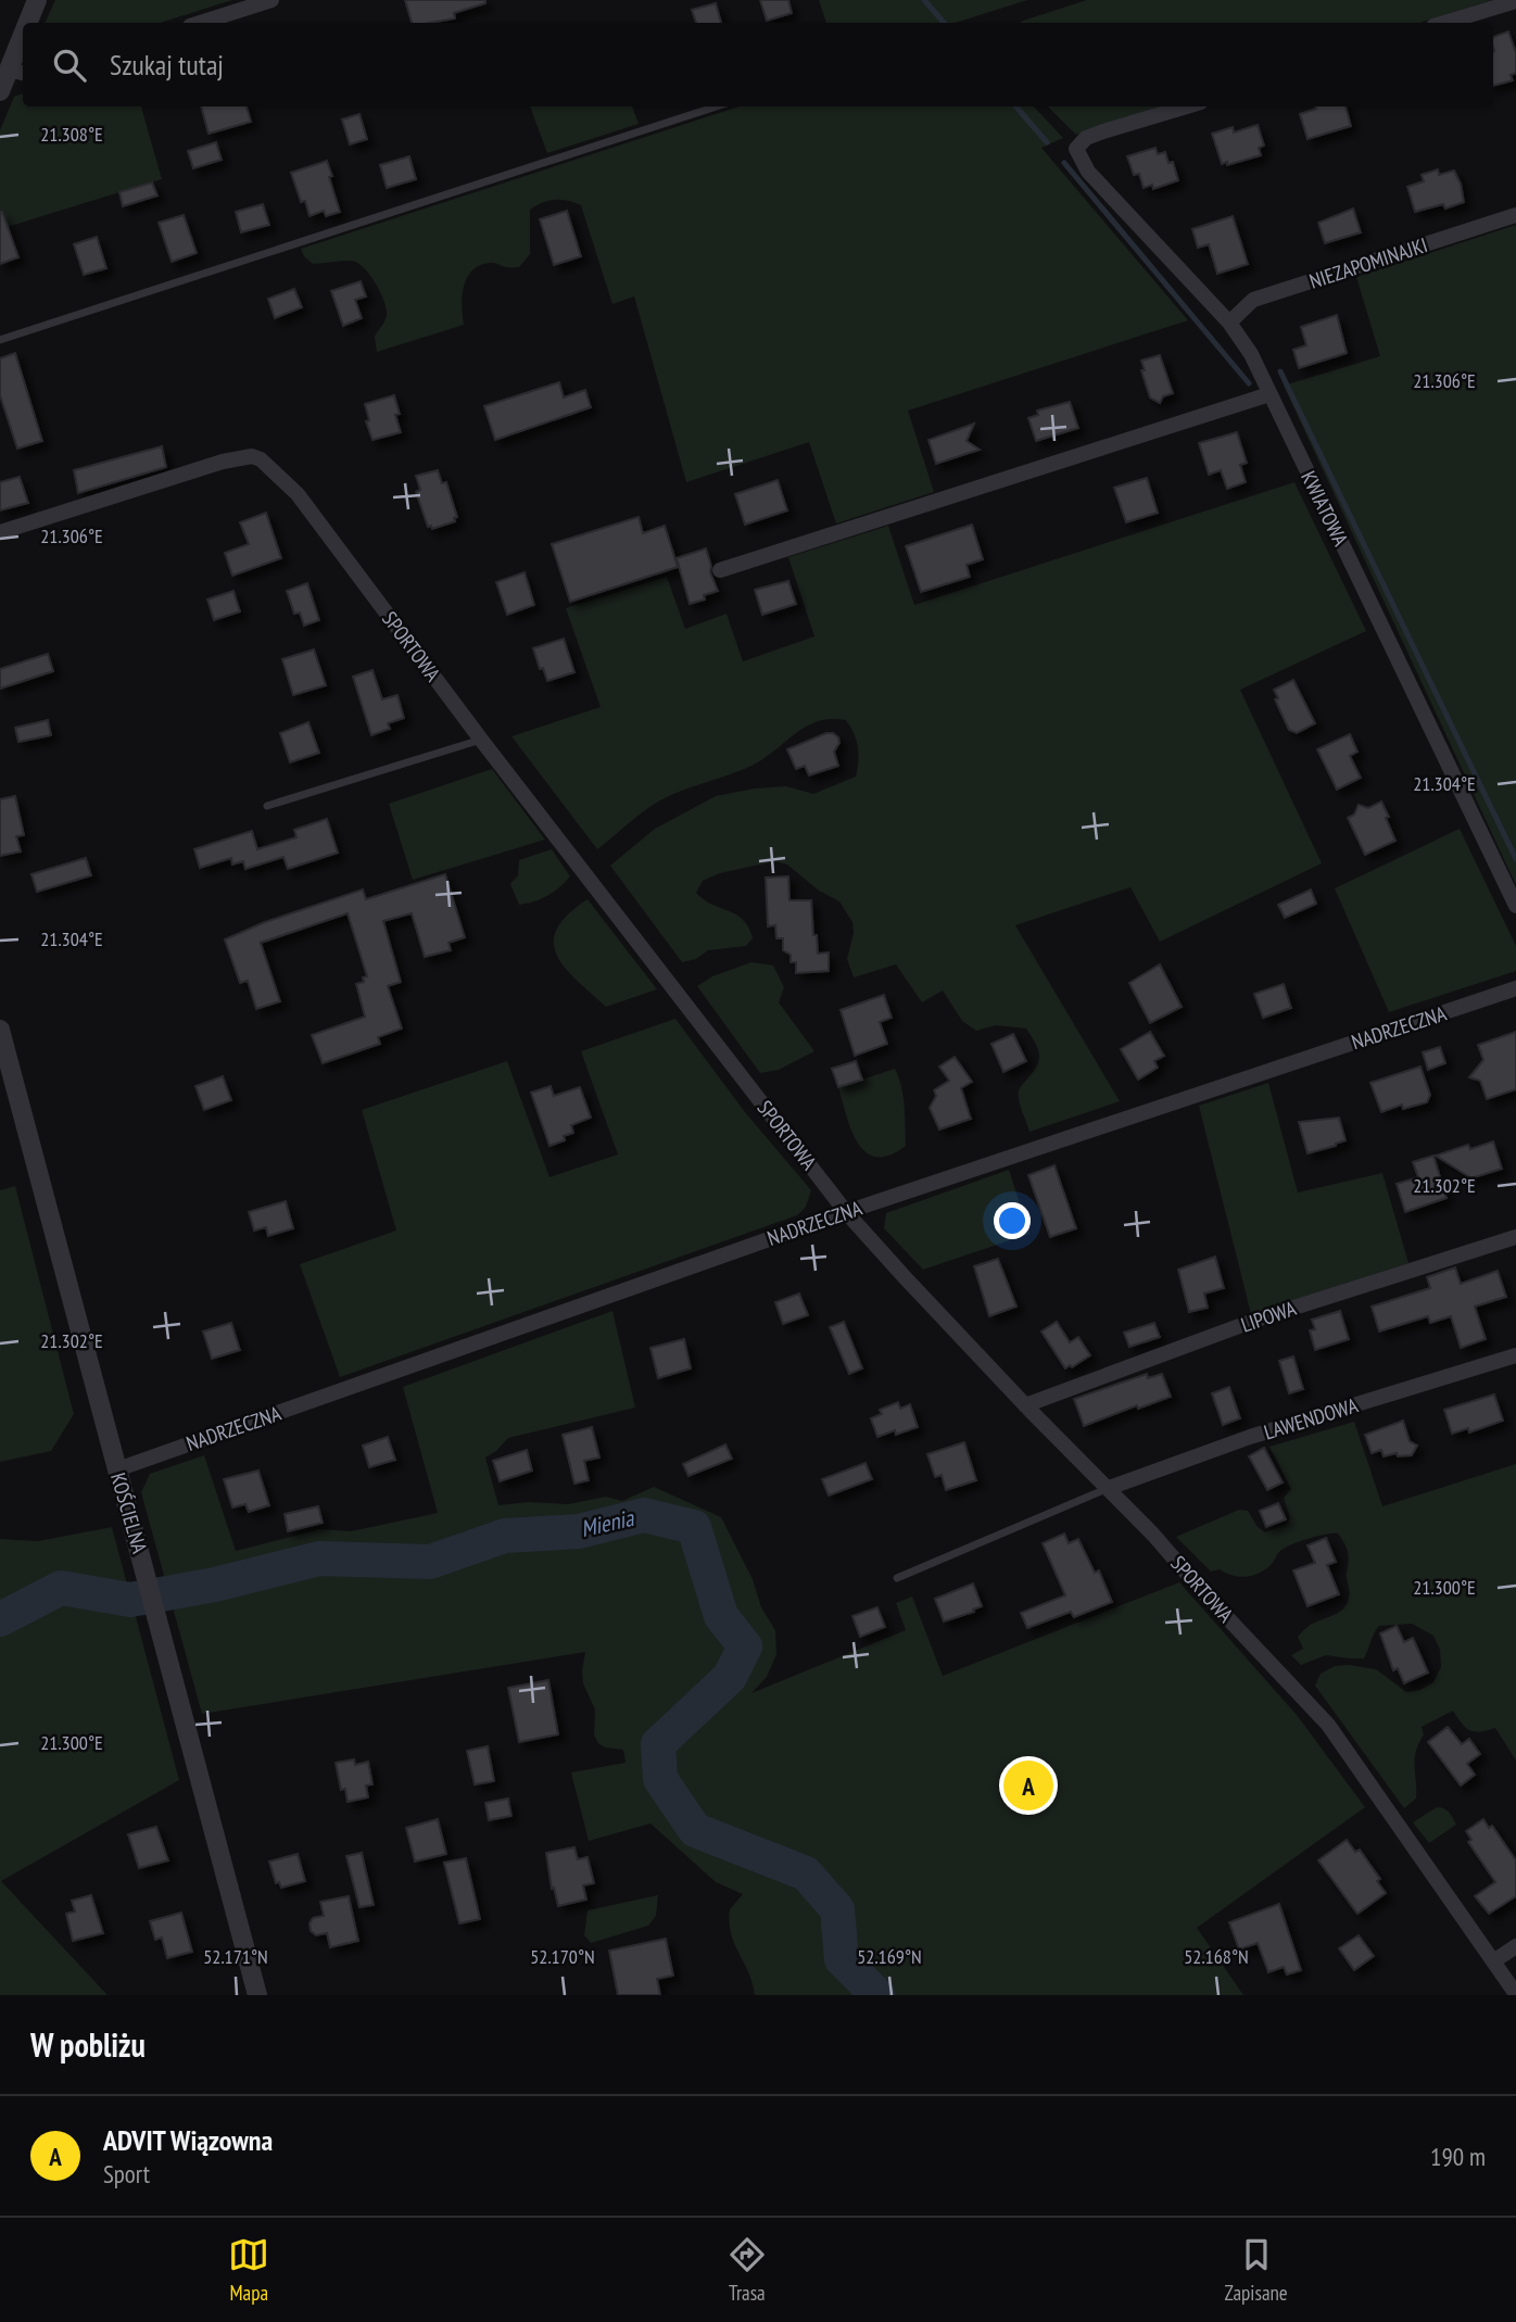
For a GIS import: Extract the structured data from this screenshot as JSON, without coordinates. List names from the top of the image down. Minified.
{"streets":{"street":["NIEZAPOMINAJKI","KWIATOWA","SPORTOWA","NADRZECZNA","LIPOWA","LAWENDOWA","KOŚCIELNA"]},"crossings":[["NIEZAPOMINAJKI","KWIATOWA"],["SPORTOWA","NADRZECZNA"],["SPORTOWA","LIPOWA"],["SPORTOWA","LAWENDOWA"],["NADRZECZNA","KOŚCIELNA"]],"water":["Mienia"],"page":{"search":"Szukaj tutaj","pins":"A","heading":"W pobliżu","list":[{"mark":"A","name":"ADVIT Wiązowna","note":"Sport","value":"190 m"}],"nav":["Mapa","Trasa","Zapisane"]},"coordinates":["21.308°E","21.306°E","21.304°E","21.302°E","21.300°E","52.171°N","52.170°N","52.169°N","52.168°N"]}
